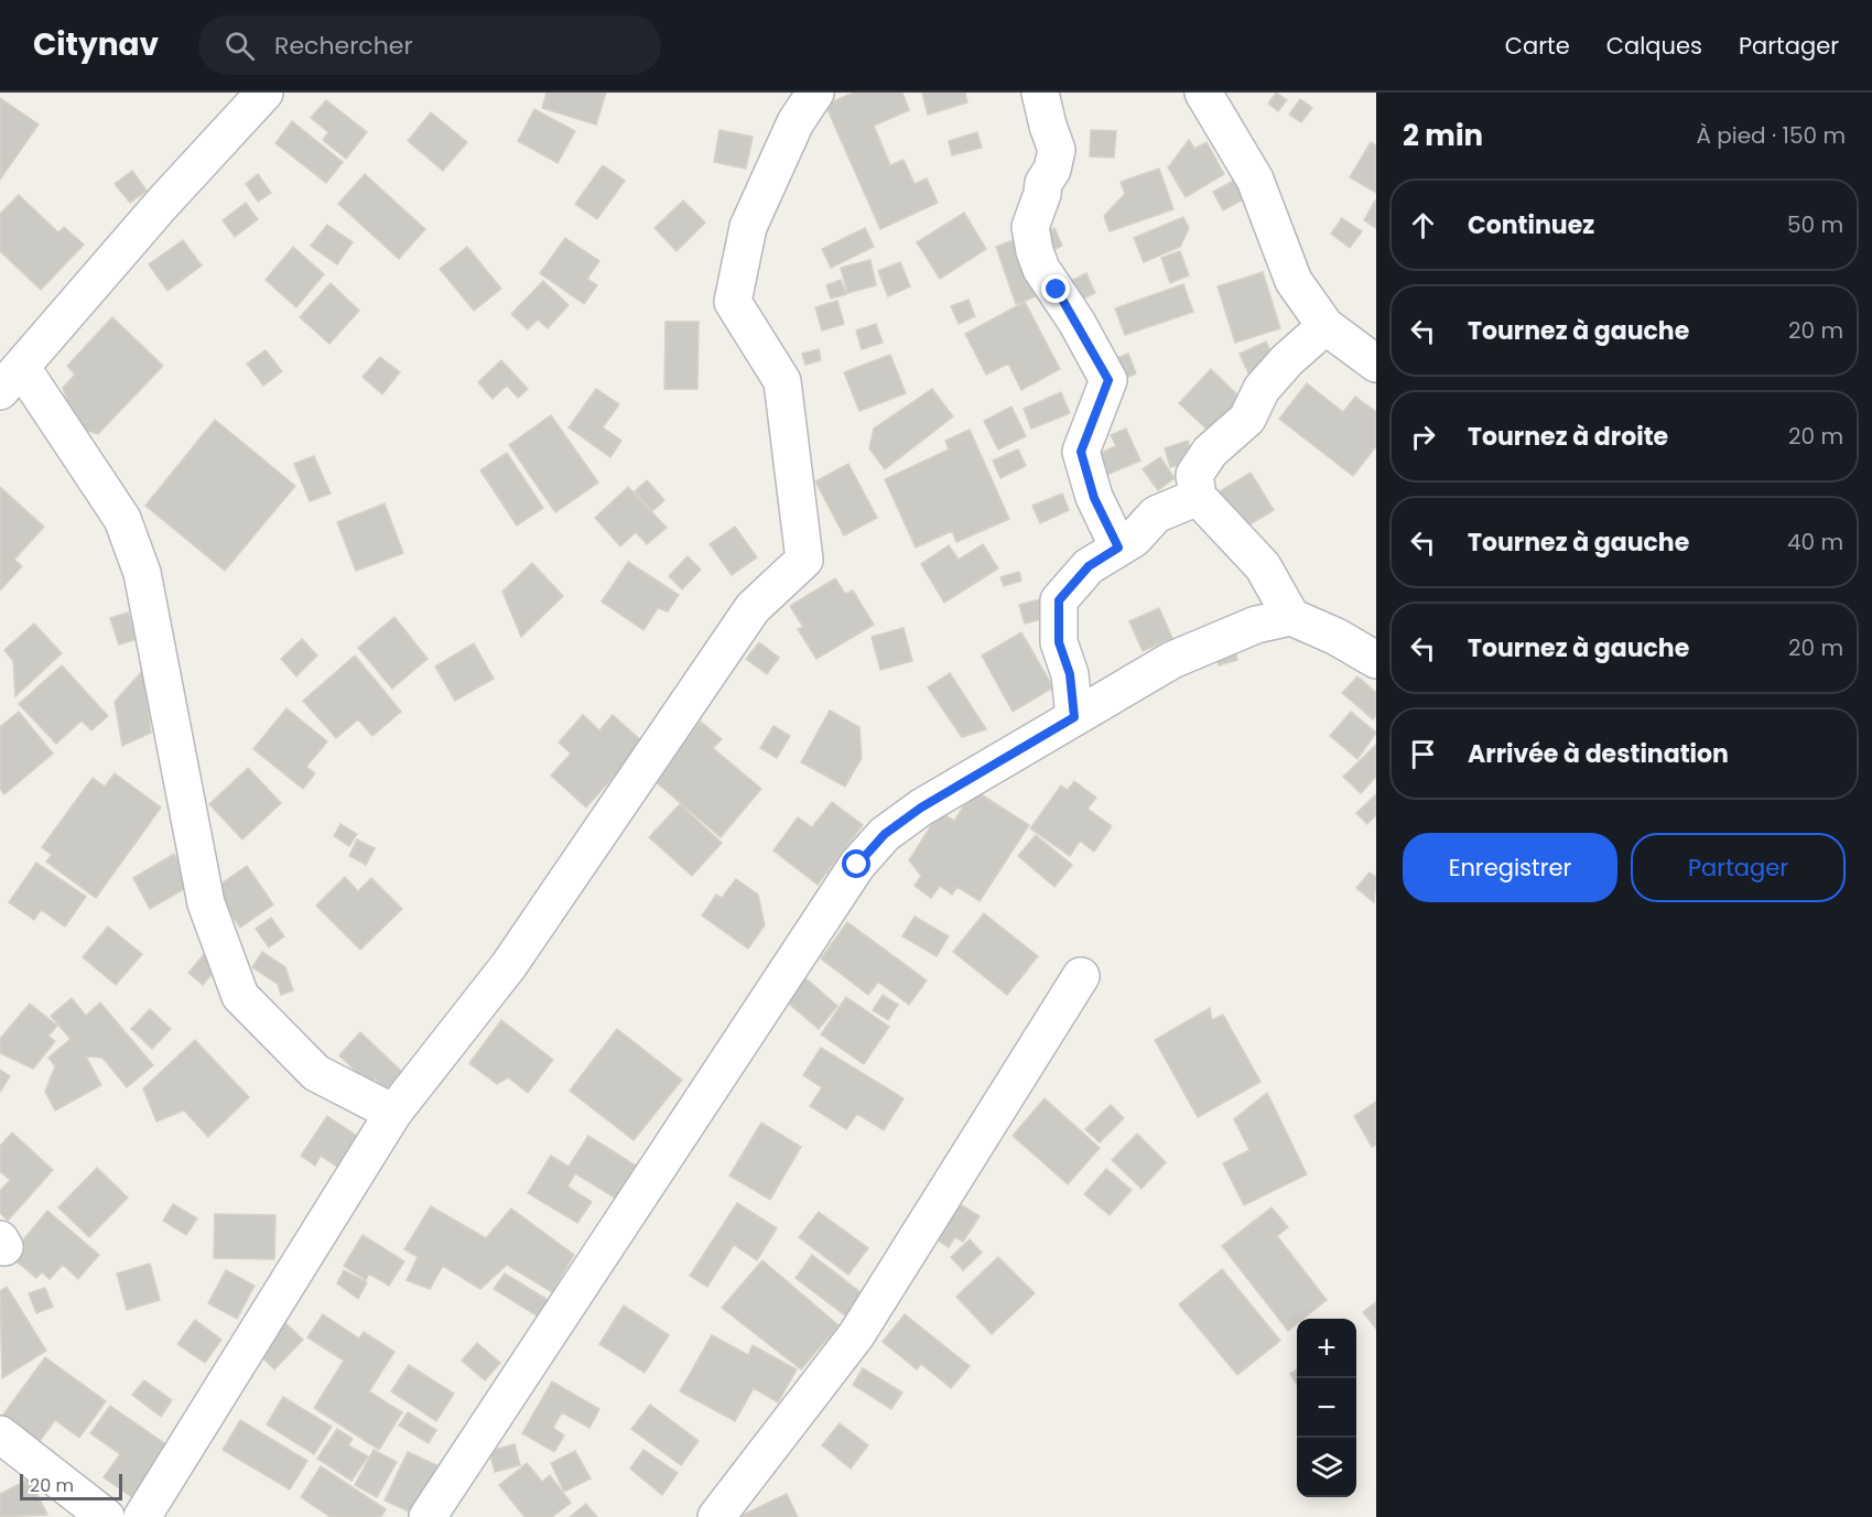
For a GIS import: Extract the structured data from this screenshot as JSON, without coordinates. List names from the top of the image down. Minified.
{"scale_bar":"20 m","page":{"header":"Citynav","search":"Rechercher","nav":["Carte","Calques","Partager"],"heading":["2 min","À pied · 150 m"],"list":[["Continuez","50 m"],["Tournez à gauche","20 m"],["Tournez à droite","20 m"],["Tournez à gauche","40 m"],["Tournez à gauche","20 m"],"Arrivée à destination"],"buttons":["Enregistrer","Partager"],"map_buttons":["+","−"],"scale":"20 m"}}
